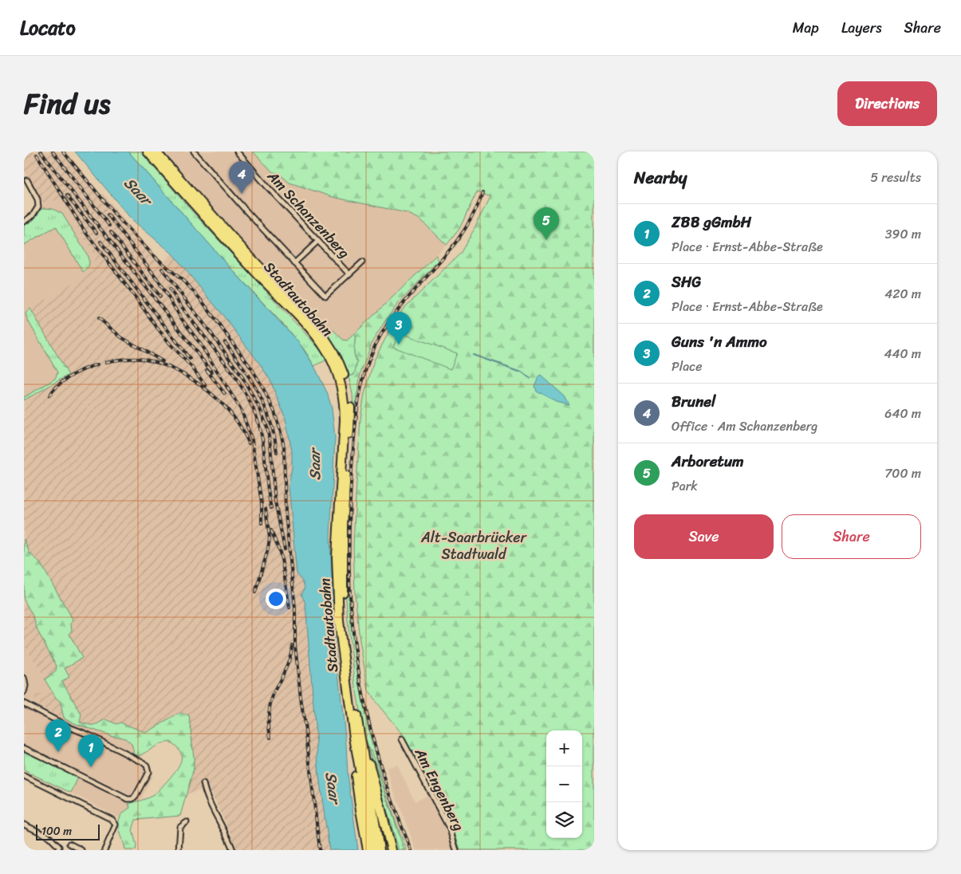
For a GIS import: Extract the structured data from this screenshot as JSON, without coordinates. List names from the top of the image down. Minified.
{"streets":{"highway":["Stadtautobahn"],"street":["Am Schanzenberg","Am Engenberg"]},"water":["Saar"],"parks":["Alt-Saarbrücker Stadtwald"],"scale_bar":"100 m","page":{"header":"Locato","nav":["Map","Layers","Share"],"title":"Find us","buttons":["Directions",["Save","Share"]],"heading":["Nearby","5 results"],"pins":["4","5","3","2","1"],"list":[{"mark":"1","name":"ZBB gGmbH","note":"Place · Ernst-Abbe-Straße","value":"390 m"},{"mark":"2","name":"SHG","note":"Place · Ernst-Abbe-Straße","value":"420 m"},{"mark":"3","name":"Guns 'n Ammo","note":"Place","value":"440 m"},{"mark":"4","name":"Brunel","note":"Office · Am Schanzenberg","value":"640 m"},{"mark":"5","name":"Arboretum","note":"Park","value":"700 m"}],"map_buttons":["+","−"],"scale":"100 m"}}
